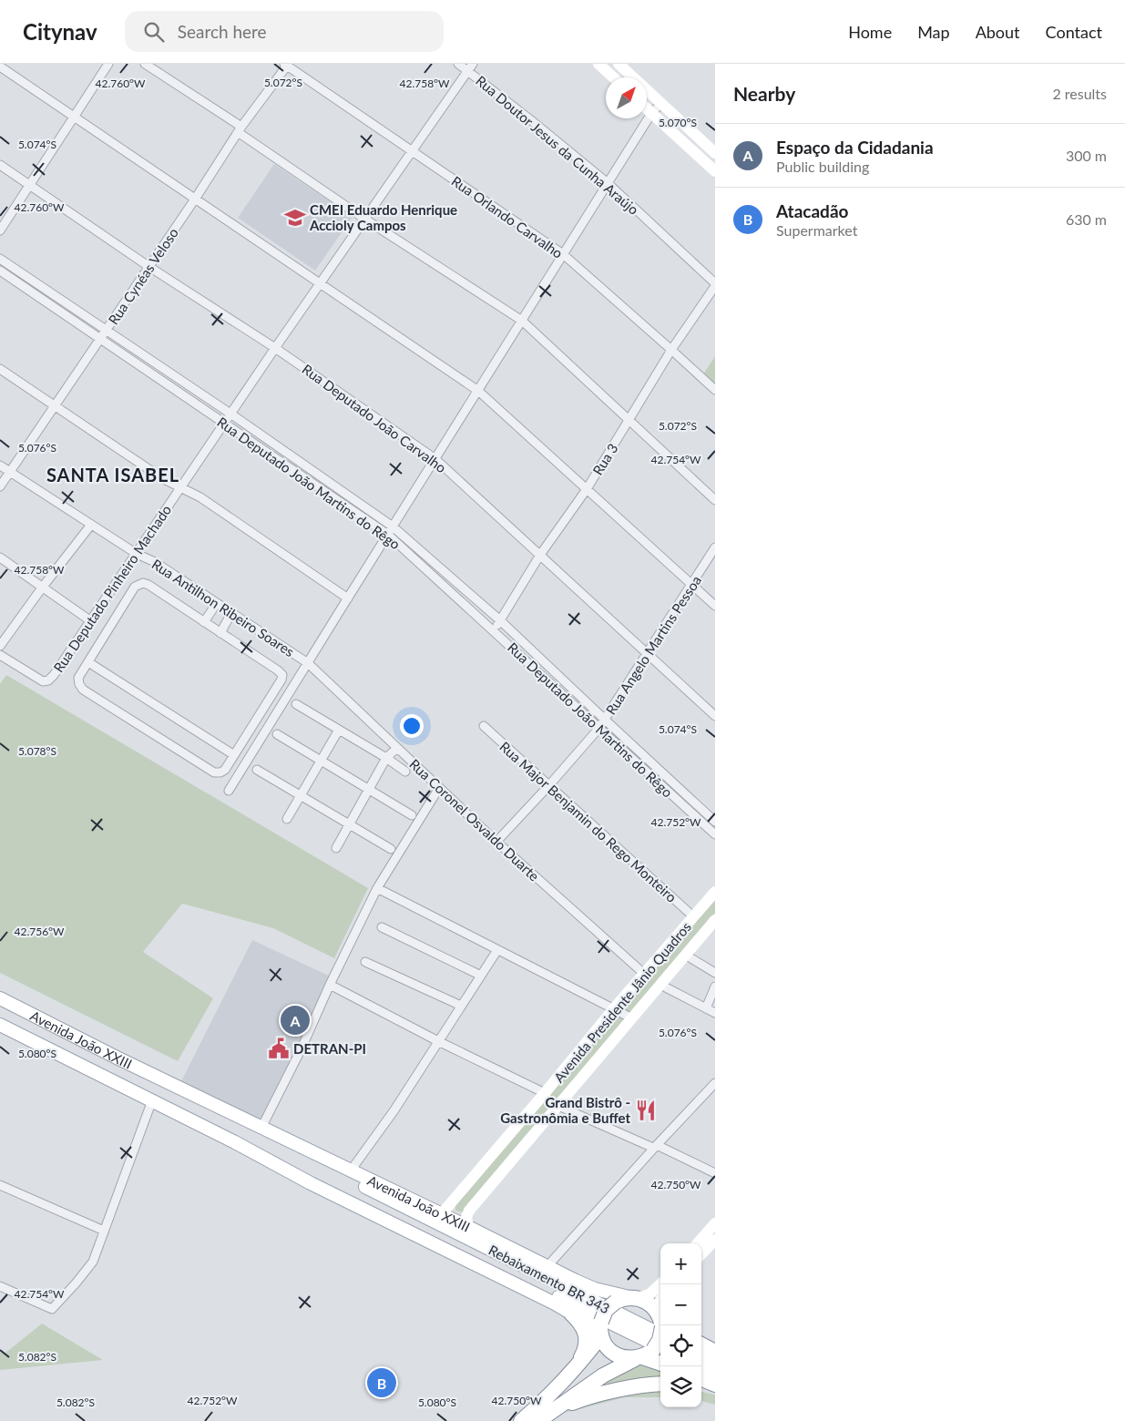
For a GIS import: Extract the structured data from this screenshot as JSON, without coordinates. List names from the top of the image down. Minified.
{"streets":{"main road":["Avenida João XXIII","Rebaixamento BR 343"],"street":["Rua Doutor Jesus da Cunha Araújo","Rua Orlando Carvalho","Rua Cynéas Veloso","Rua Deputado João Carvalho","Rua 3","Rua Deputado João Martins do Rêgo","Rua Deputado Pinheiro Machado","Rua Antilhon Ribeiro Soares","Rua Angelo Martins Pessoa","Rua Coronel Osvaldo Duarte","Rua Major Benjamin do Rego Monteiro","Avenida Presidente Jânio Quadros"]},"crossings":[["Rua Doutor Jesus da Cunha Araújo","Rua 3"],["Rua Doutor Jesus da Cunha Araújo","Rua Deputado Pinheiro Machado"],["Rua Orlando Carvalho","Rua Cynéas Veloso"],["Rua Orlando Carvalho","Rua 3"],["Rua Orlando Carvalho","Rua Deputado Pinheiro Machado"],["Rua Cynéas Veloso","Rua Deputado João Carvalho"],["Rua Cynéas Veloso","Rua Deputado João Martins do Rêgo"],["Rua Cynéas Veloso","Rua Antilhon Ribeiro Soares"],["Rua Deputado João Carvalho","Rua 3"],["Rua Deputado João Carvalho","Rua Deputado Pinheiro Machado"],["Rua Deputado João Carvalho","Rua Angelo Martins Pessoa"],["Rua 3","Rua Deputado João Martins do Rêgo"],["Rua Deputado João Martins do Rêgo","Rua Deputado Pinheiro Machado"],["Rua Deputado João Martins do Rêgo","Rua Angelo Martins Pessoa"],["Rua Deputado Pinheiro Machado","Rua Antilhon Ribeiro Soares"],["Rua Antilhon Ribeiro Soares","Rua Coronel Osvaldo Duarte"],["Rua Angelo Martins Pessoa","Rua Coronel Osvaldo Duarte"],["Rua Angelo Martins Pessoa","Rua Major Benjamin do Rego Monteiro"],["Rua Coronel Osvaldo Duarte","Avenida Presidente Jânio Quadros"],["Rua Major Benjamin do Rego Monteiro","Avenida Presidente Jânio Quadros"],["Avenida Presidente Jânio Quadros","Avenida João XXIII"],["Avenida Presidente Jânio Quadros","Rebaixamento BR 343"],["Avenida João XXIII","Rebaixamento BR 343"]],"districts":["SANTA ISABEL"],"places":{"school or university":["CMEI Eduardo Henrique Accioly Campos"],"public building":["DETRAN-PI"],"restaurant":["Grand Bistrô - Gastronômia e Buffet"]},"north":"top right","page":{"header":"Citynav","search":"Search here","nav":["Home","Map","About","Contact"],"heading":["Nearby","2 results"],"list":[{"mark":"A","name":"Espaço da Cidadania","note":"Public building","value":"300 m"},{"mark":"B","name":"Atacadão","note":"Supermarket","value":"630 m"}],"pins":["A","B"],"map_buttons":["+","−"]},"coordinates":["5.072°S","42.760°W","42.758°W","5.070°S","5.074°S","5.076°S","42.754°W","5.078°S","42.752°W","42.756°W","5.080°S","42.750°W","5.082°S"]}
